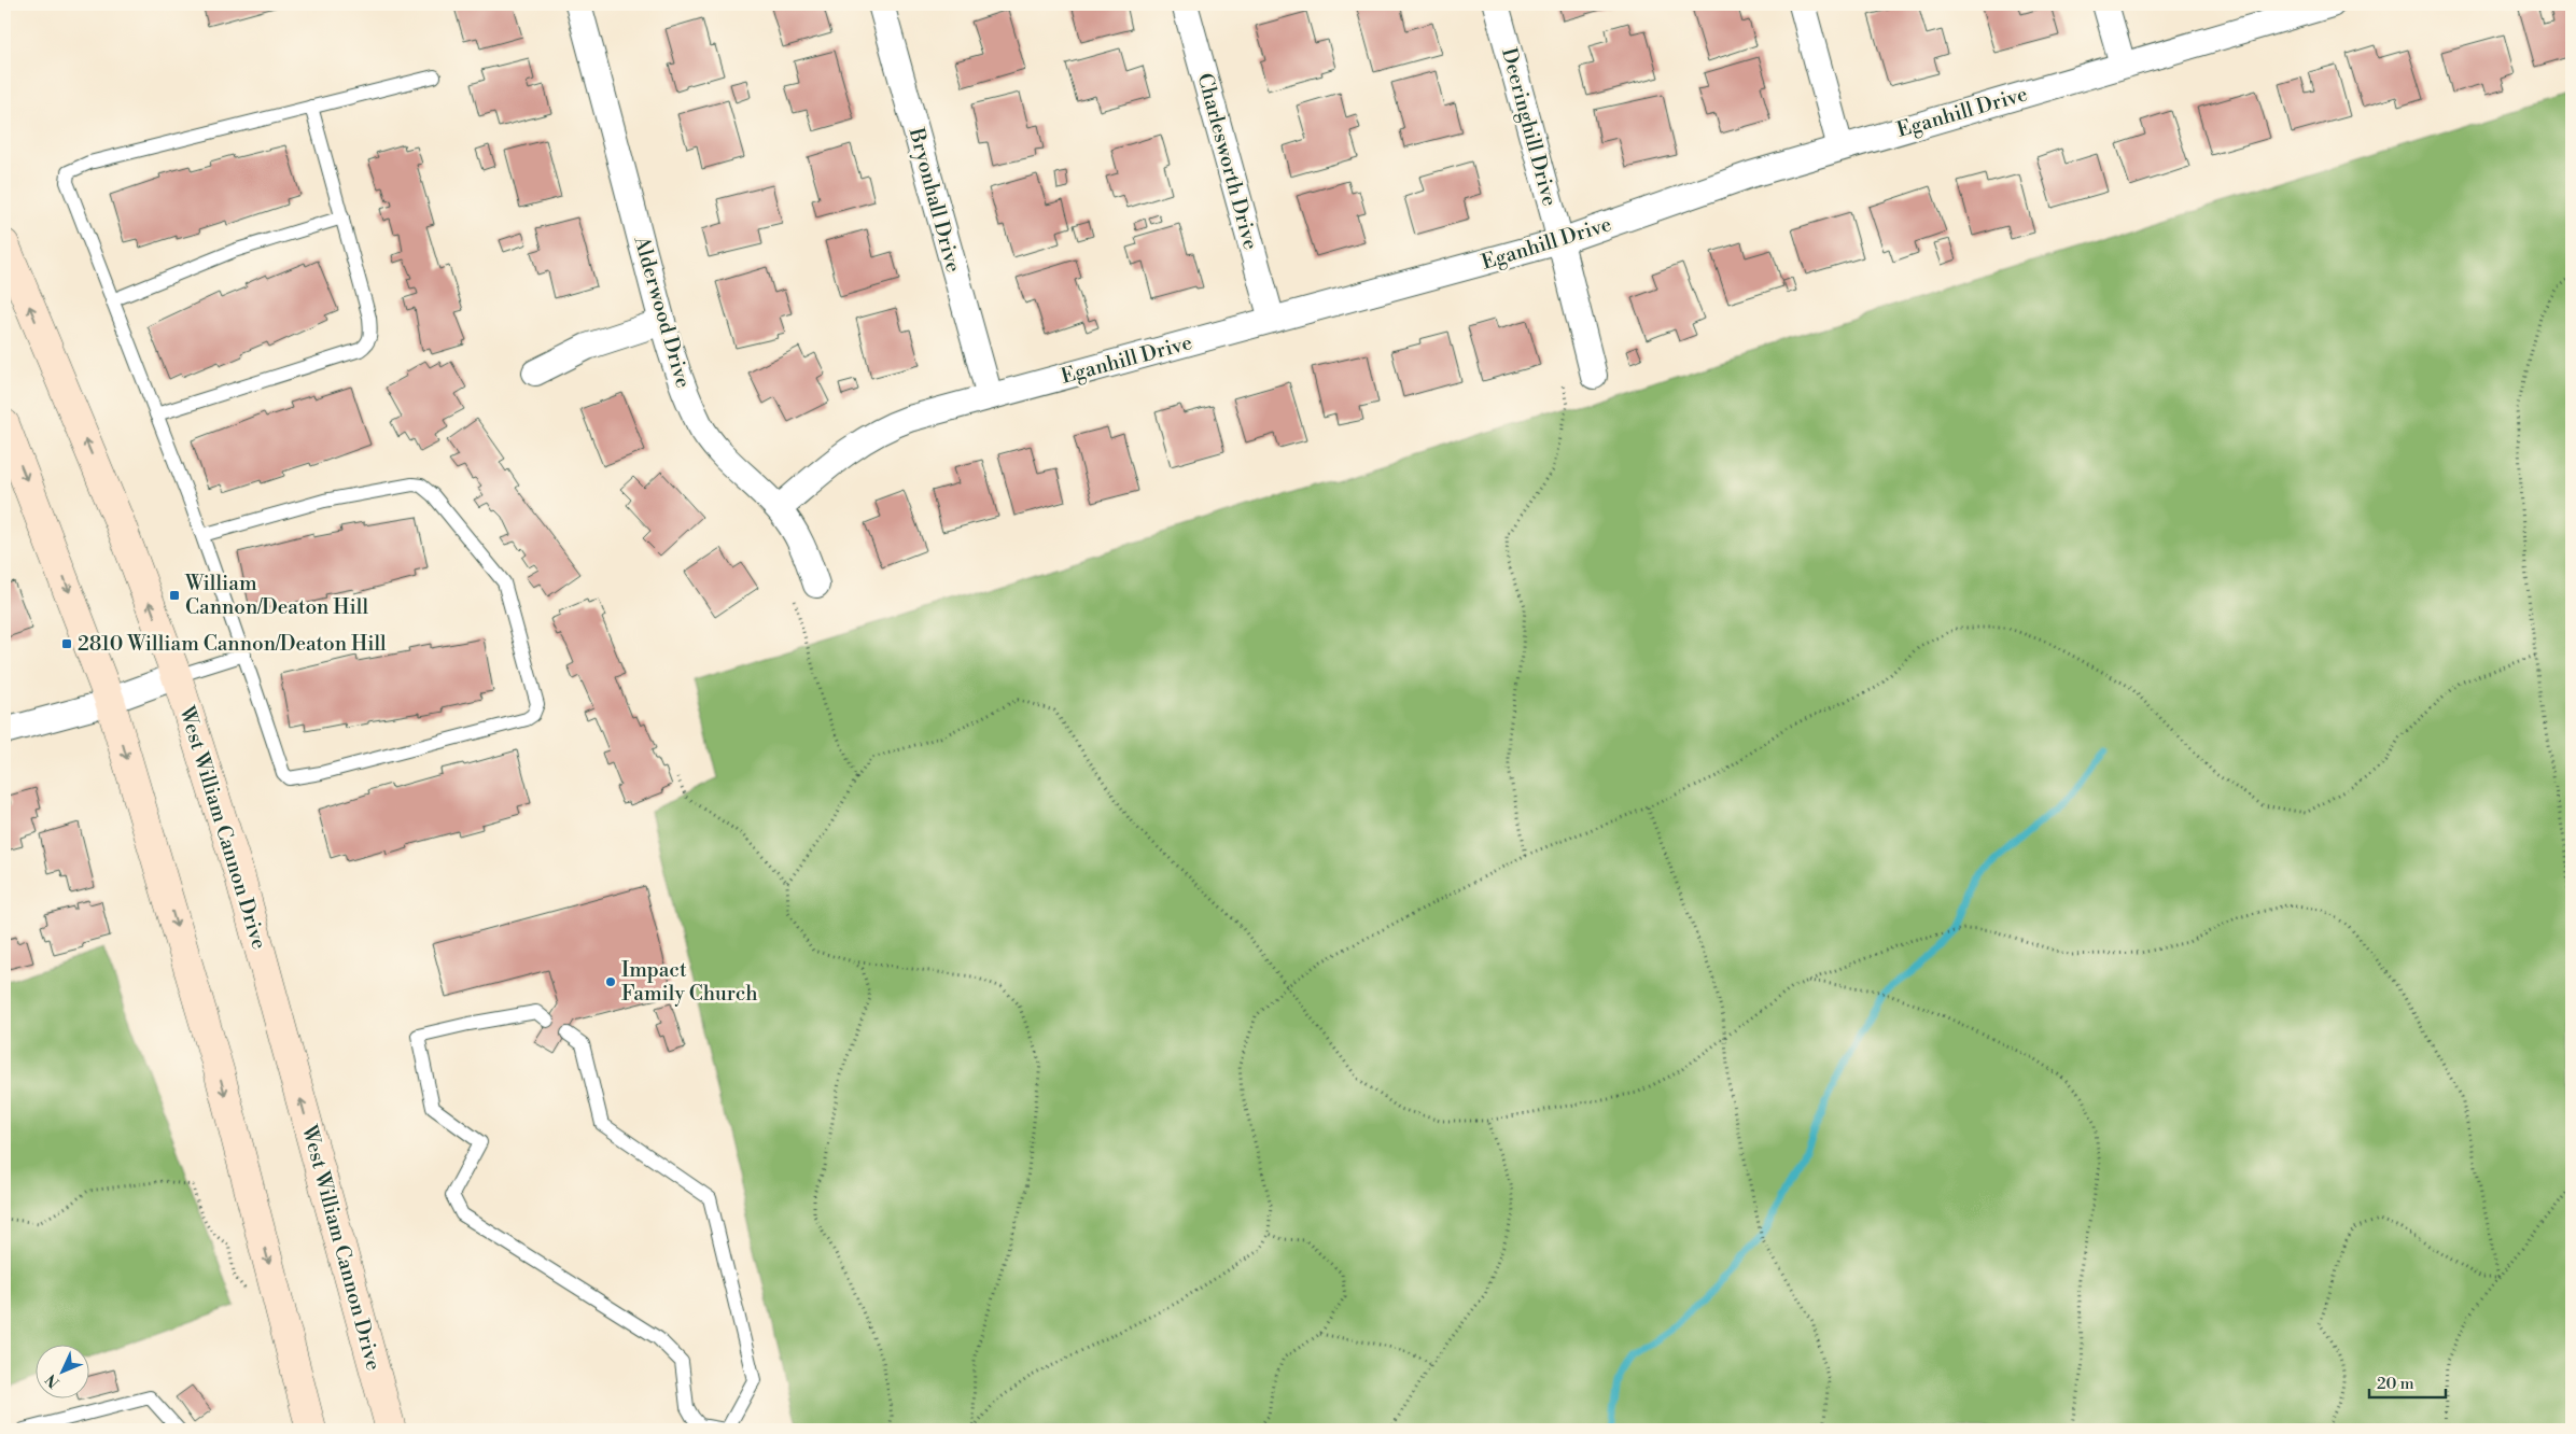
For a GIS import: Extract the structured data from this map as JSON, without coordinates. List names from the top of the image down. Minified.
{"streets":{"main road":["West William Cannon Drive"],"street":["Eganhill Drive","Deeringhill Drive","Charlesworth Drive","Bryonhall Drive","Alderwood Drive"]},"crossings":[["Eganhill Drive","Deeringhill Drive"],["Eganhill Drive","Charlesworth Drive"],["Eganhill Drive","Bryonhall Drive"],["Eganhill Drive","Alderwood Drive"]],"places":{"transit":["William Cannon/Deaton Hill","2810 William Cannon/Deaton Hill"],"other":["Impact Family Church"]},"scale_bar":"20 m","north":"bottom left"}
